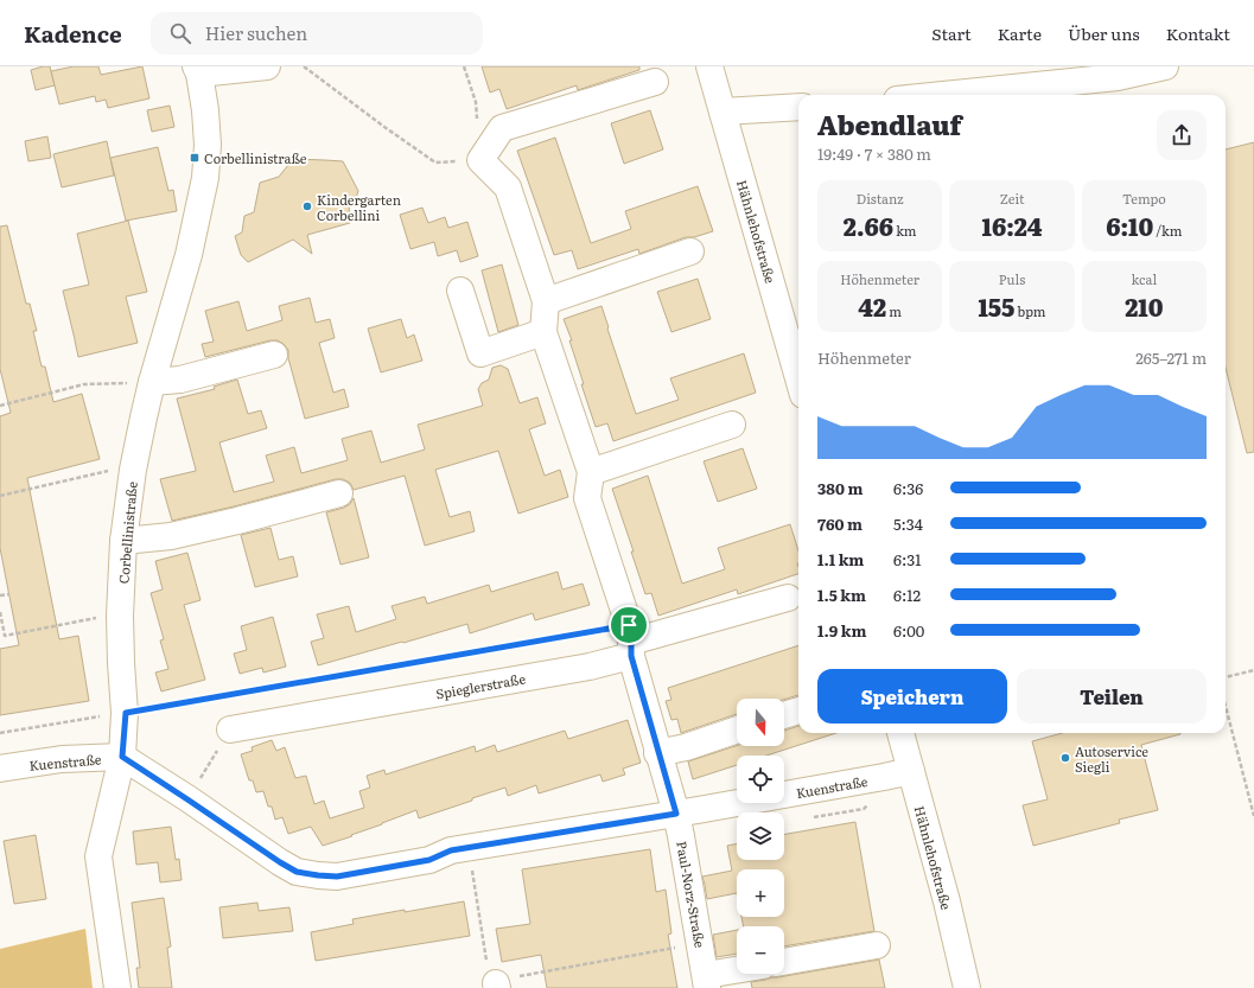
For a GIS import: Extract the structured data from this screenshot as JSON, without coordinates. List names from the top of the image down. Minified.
{"streets":{"street":["Hähnlehofstraße","Corbellinistraße","Spieglerstraße","Kuenstraße","Paul-Norz-Straße"]},"crossings":[["Hähnlehofstraße","Kuenstraße"],["Corbellinistraße","Kuenstraße"],["Kuenstraße","Paul-Norz-Straße"]],"places":{"transit":["Corbellinistraße"],"other":["Kindergarten Corbellini","Autoservice Siegli"]},"north":"bottom","page":{"header":"Kadence","search":"Hier suchen","nav":["Start","Karte","Über uns","Kontakt"],"heading":["Abendlauf","19:49 · 7 × 380 m"],"stats":[["Distanz","2.66 km"],["Zeit","16:24"],["Tempo","6:10 /km"],["Höhenmeter","42 m"],["Puls","155 bpm"],["kcal","210"]],"chart":["Höhenmeter","265–271 m"],"list":[{"name":"380 m","note":"6:36"},{"name":"760 m","note":"5:34"},{"name":"1.1 km","note":"6:31"},{"name":"1.5 km","note":"6:12"},{"name":"1.9 km","note":"6:00"}],"buttons":["Speichern","Teilen"],"map_buttons":["+","−"]}}
